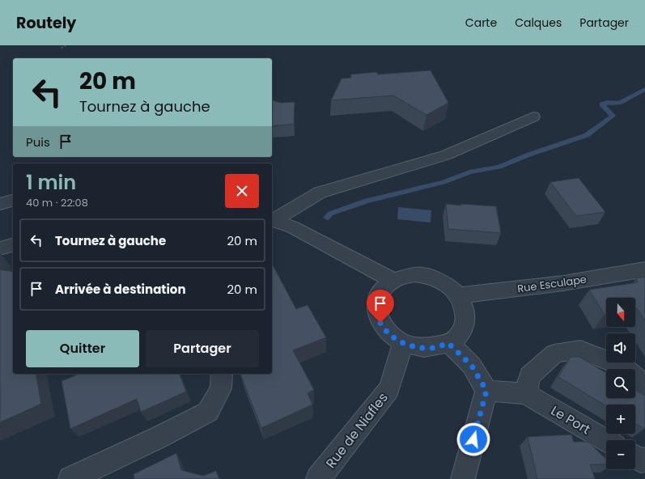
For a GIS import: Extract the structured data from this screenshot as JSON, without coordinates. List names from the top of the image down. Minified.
{"streets":{"street":["Rue Esculape","Le Port","Rue de Niafles"]},"crossings":[["Rue Esculape","Rue de Niafles"]],"north":"bottom","page":{"header":"Routely","nav":["Carte","Calques","Partager"],"turn":["20 m","Tournez à gauche"],"then":"Puis","heading":["1 min","40 m · 22:08"],"list":[{"name":"Tournez à gauche","value":"20 m"},{"name":"Arrivée à destination","value":"20 m"}],"map_buttons":["+","−"],"buttons":["Quitter","Partager"]}}
